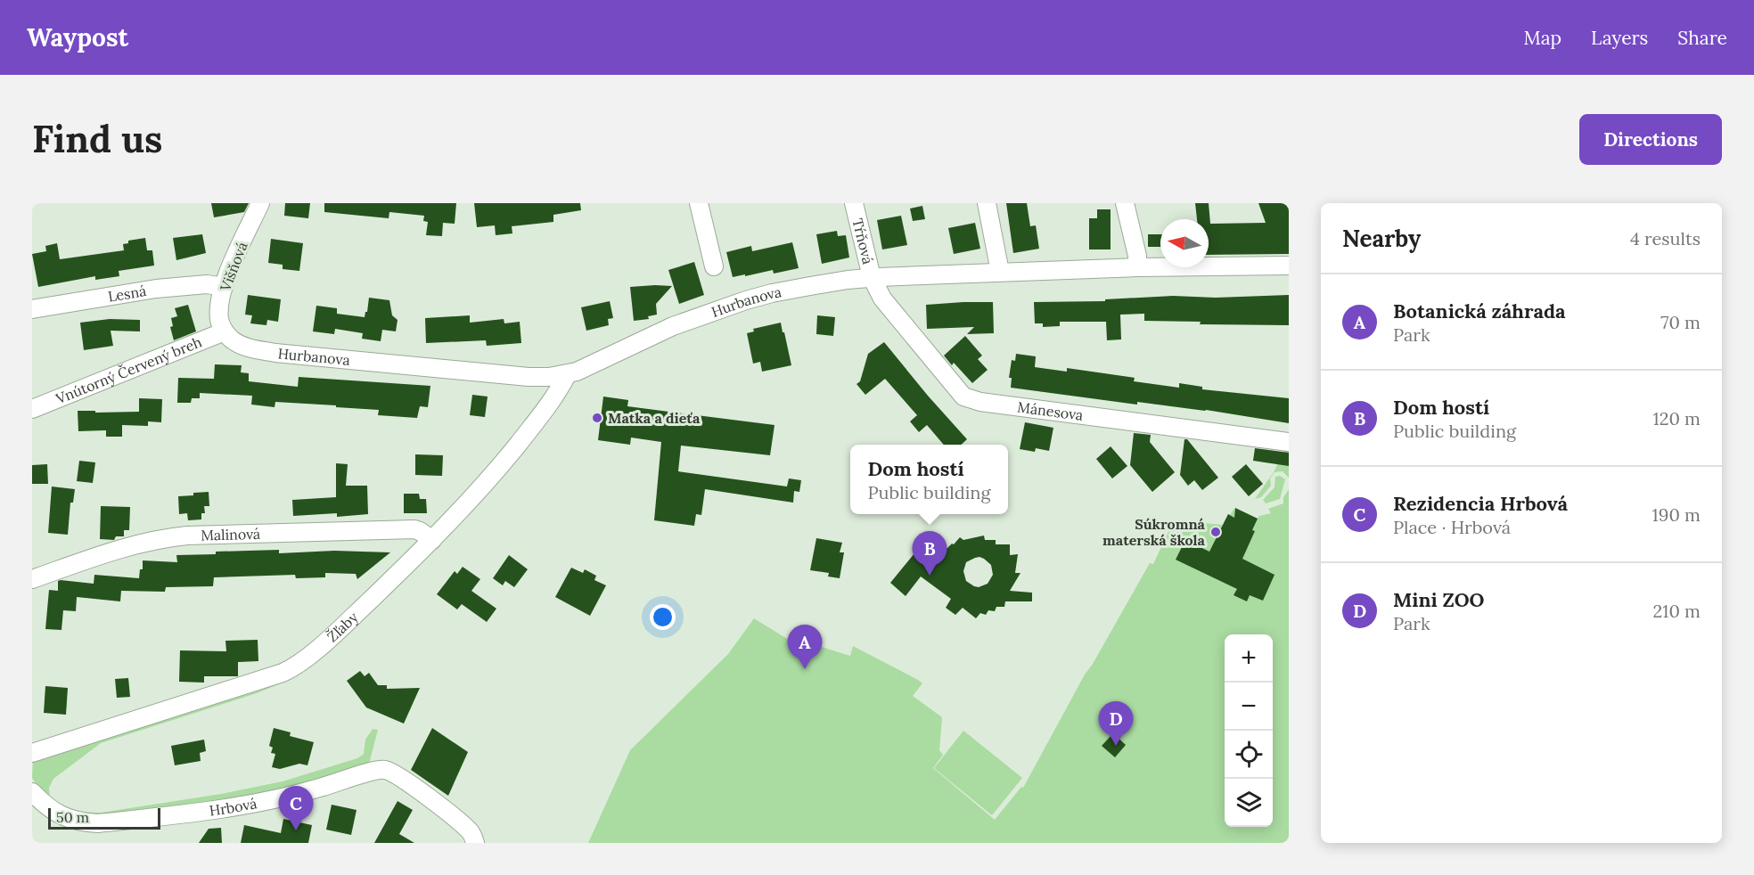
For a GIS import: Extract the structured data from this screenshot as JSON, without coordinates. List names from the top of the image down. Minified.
{"streets":{"street":["Tŕňová","Višňová","Lesná","Hurbanova","Vnútorný Červený breh","Mánesova","Malinová","Žľaby","Hrbová"]},"crossings":[["Tŕňová","Hurbanova"],["Tŕňová","Mánesova"],["Višňová","Lesná"],["Višňová","Hurbanova"],["Višňová","Vnútorný Červený breh"],["Hurbanova","Vnútorný Červený breh"],["Hurbanova","Mánesova"],["Hurbanova","Žľaby"],["Malinová","Žľaby"]],"places":["Matka a dieťa","Súkromná materská škola"],"scale_bar":"50 m","north":"left","page":{"header":"Waypost","nav":["Map","Layers","Share"],"buttons":"Directions","title":"Find us","heading":["Nearby","4 results"],"list":[{"mark":"A","name":"Botanická záhrada","note":"Park","value":"70 m"},{"mark":"B","name":"Dom hostí","note":"Public building","value":"120 m"},{"mark":"C","name":"Rezidencia Hrbová","note":"Place · Hrbová","value":"190 m"},{"mark":"D","name":"Mini ZOO","note":"Park","value":"210 m"}],"popup":["Dom hostí","Public building"],"pins":["B","A","D","C"],"map_buttons":["+","−"],"scale":"50 m"}}
